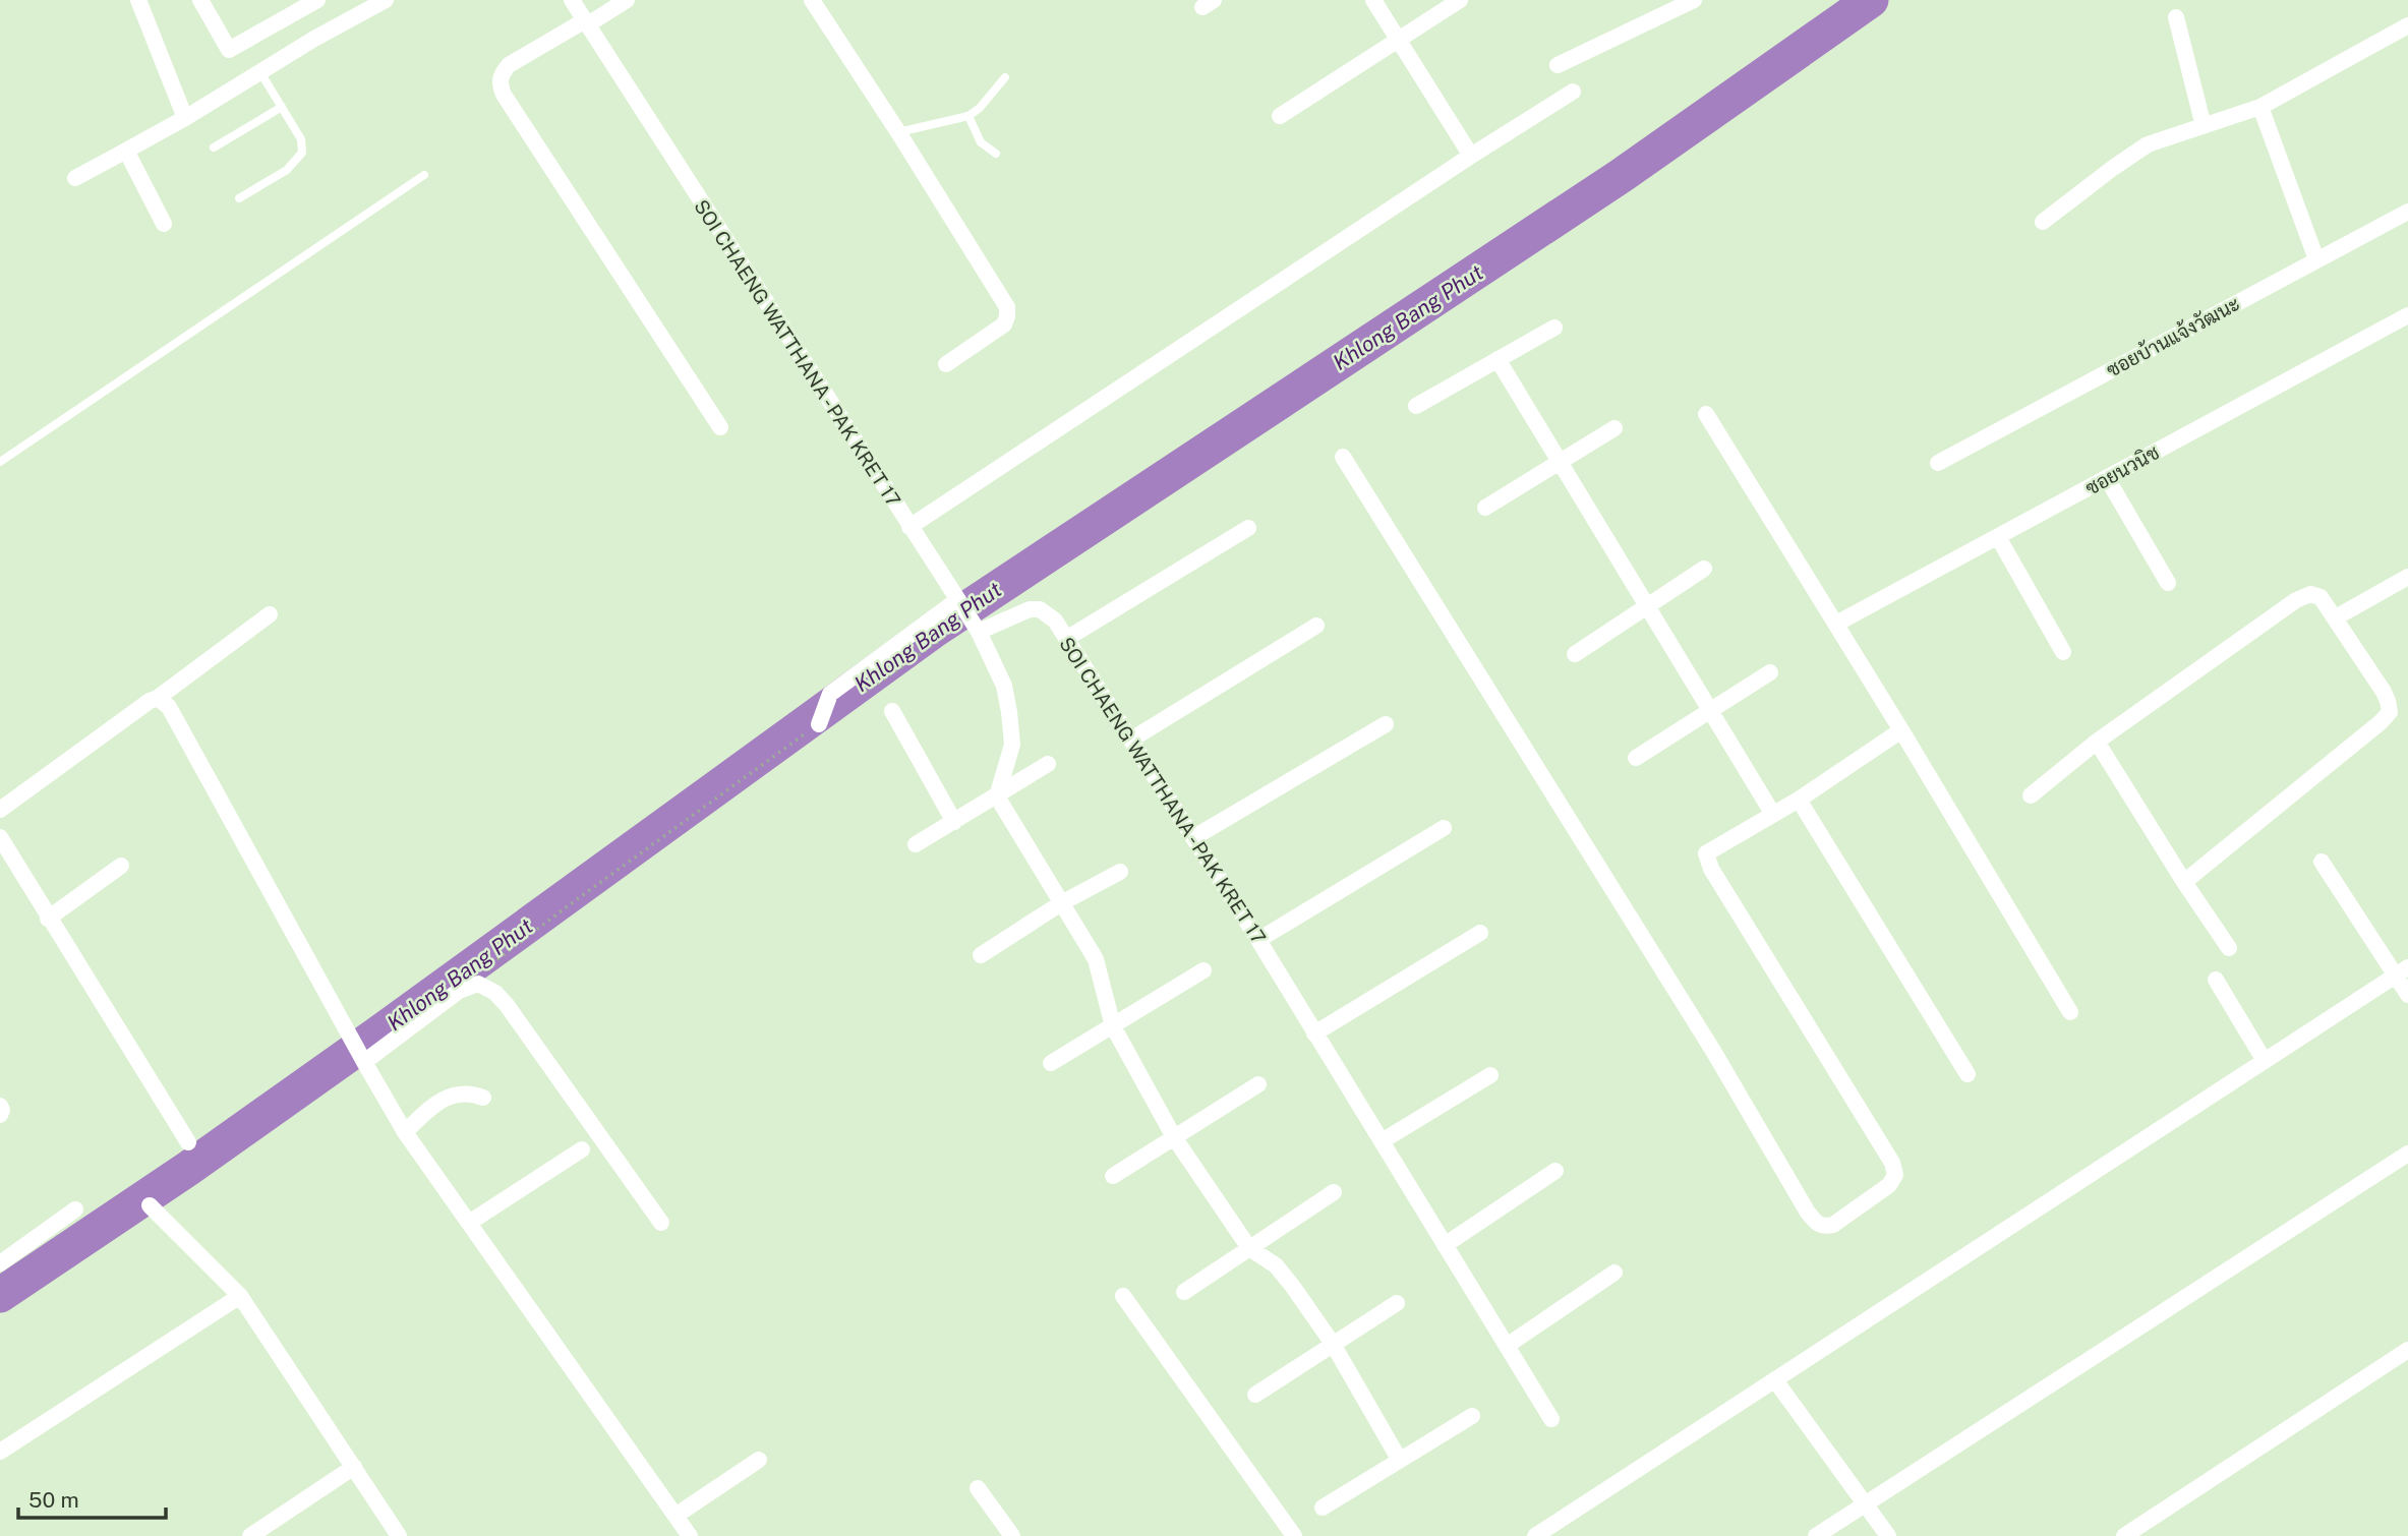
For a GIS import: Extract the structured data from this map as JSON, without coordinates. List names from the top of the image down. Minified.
{"streets":{"street":["ซอยบ้านแจ้งวัฒนะ","SOI CHAENG WATTHANA - PAK KRET 17","ซอยนวนิช"]},"water":["Khlong Bang Phut"],"scale_bar":"50 m"}
